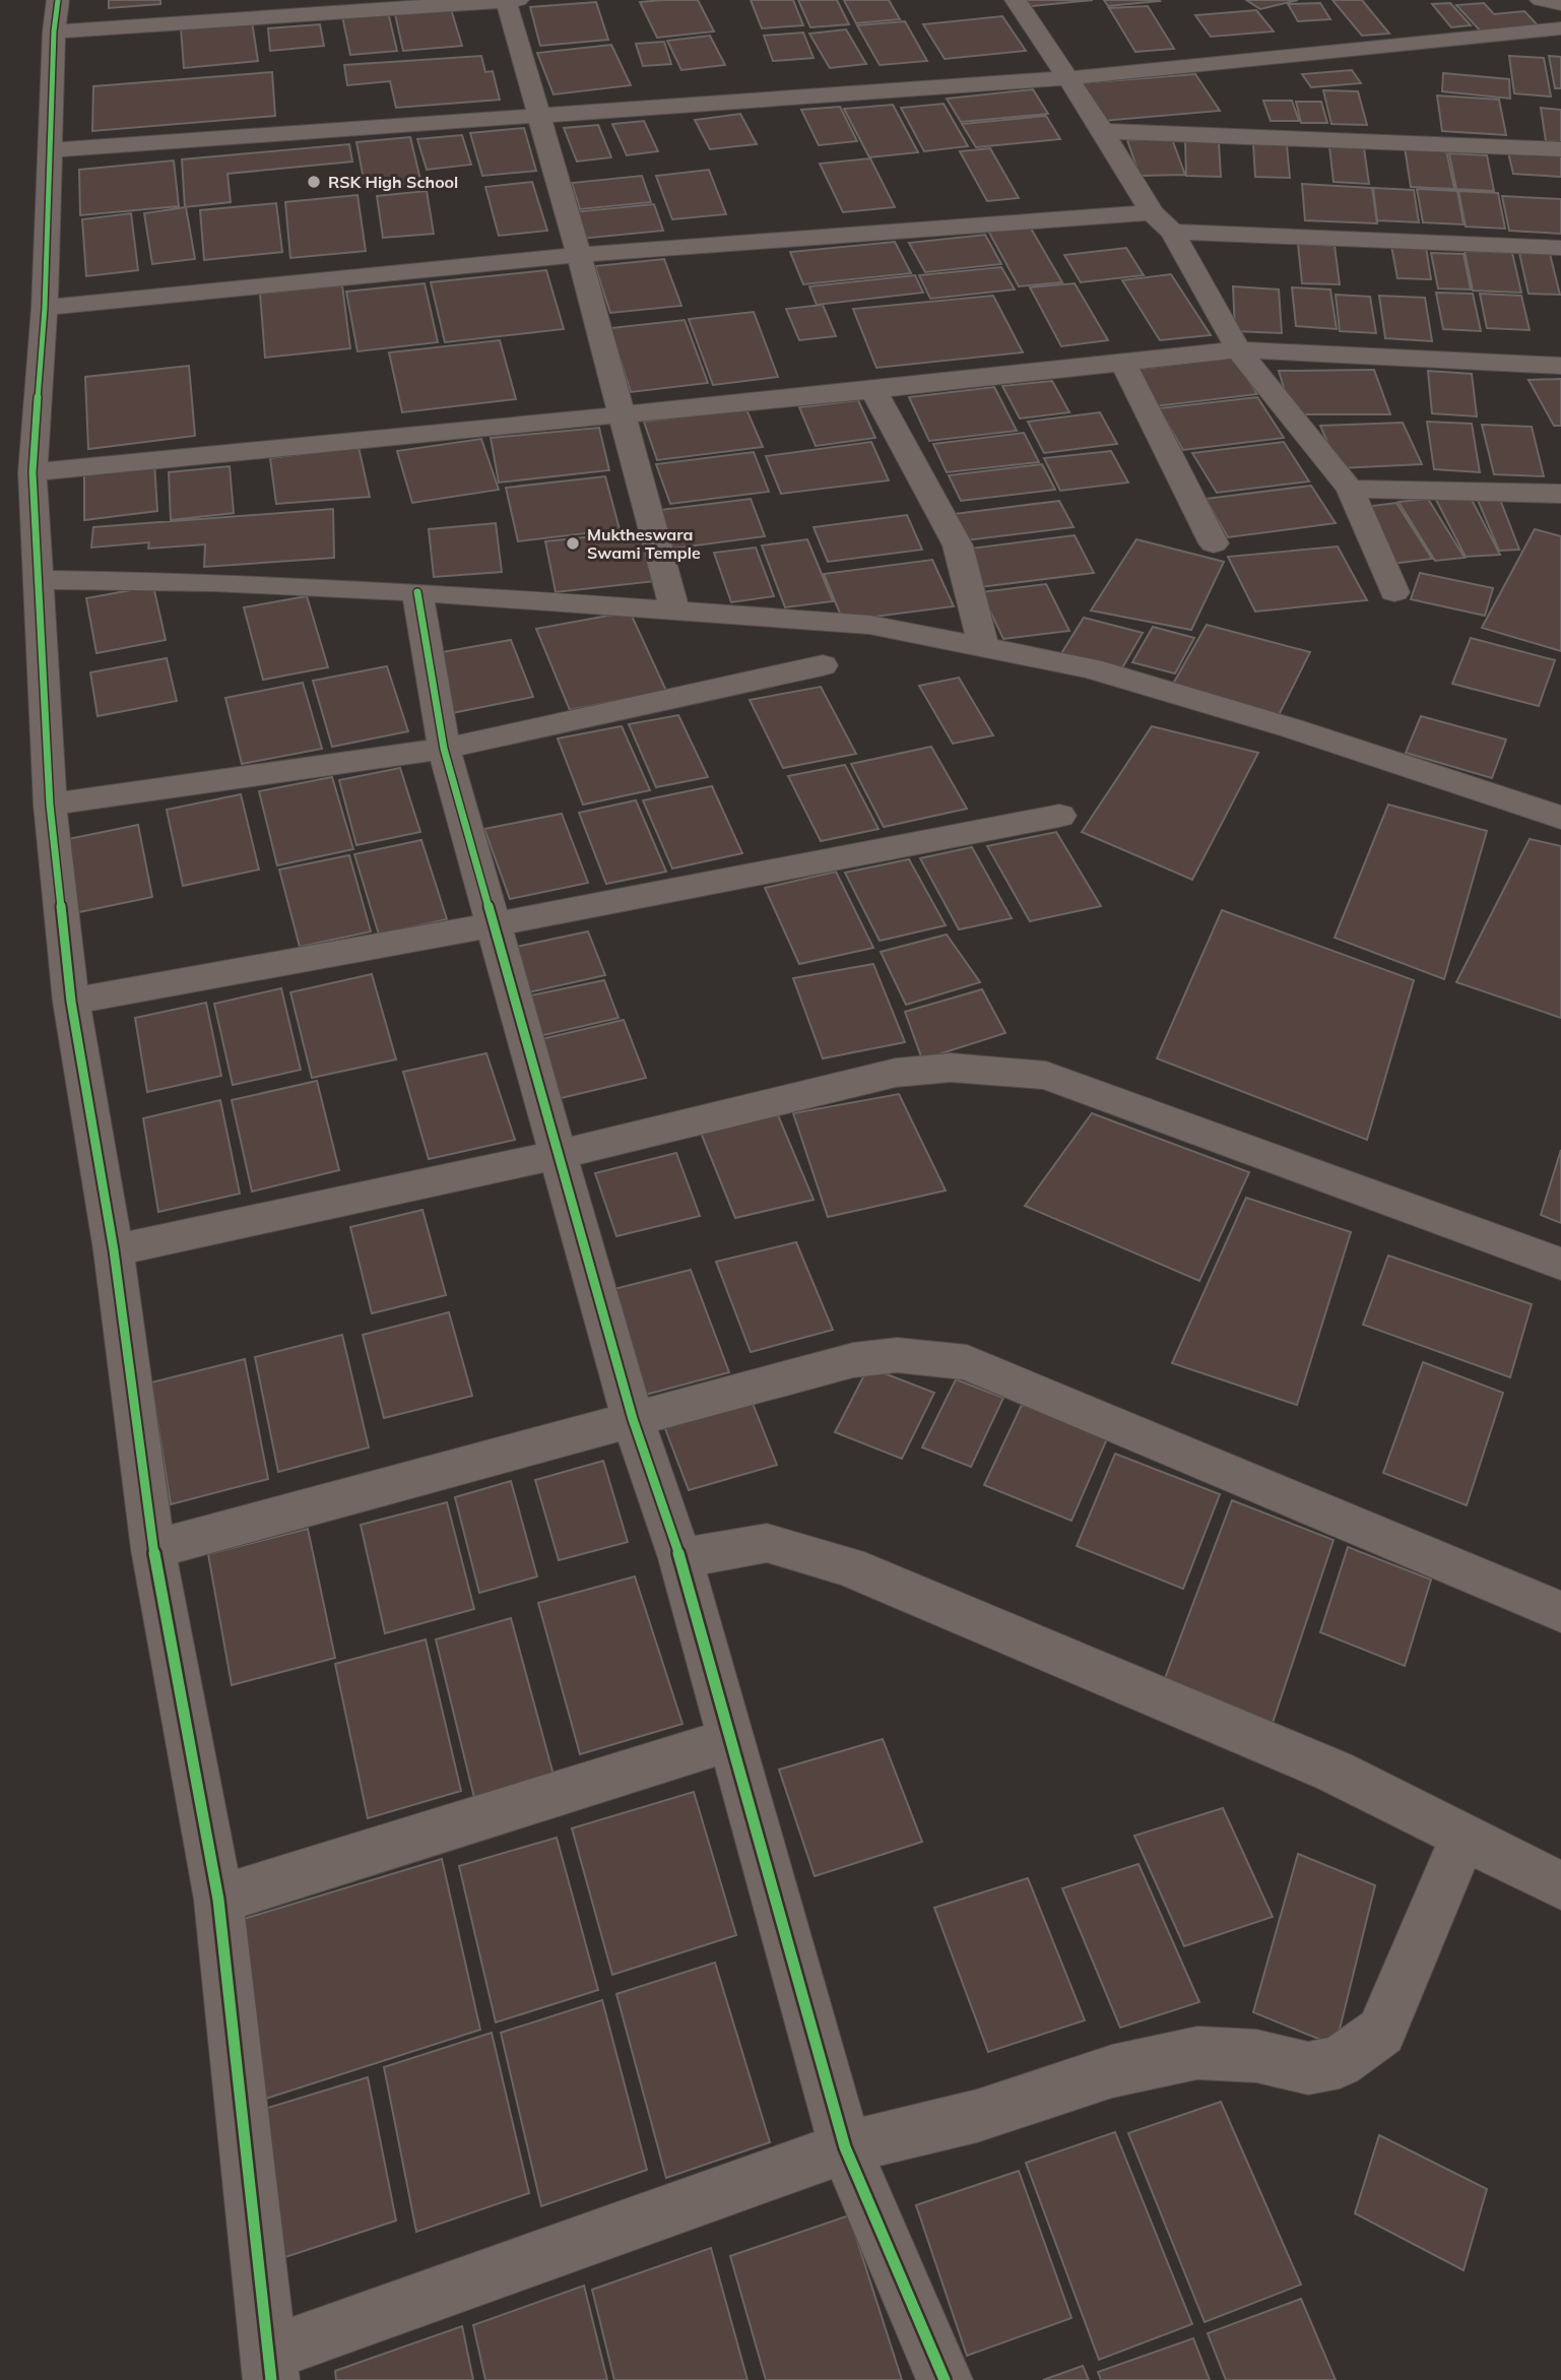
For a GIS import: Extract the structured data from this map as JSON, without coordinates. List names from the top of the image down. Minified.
{"places":["RSK High School","Muktheswara Swami Temple"]}
